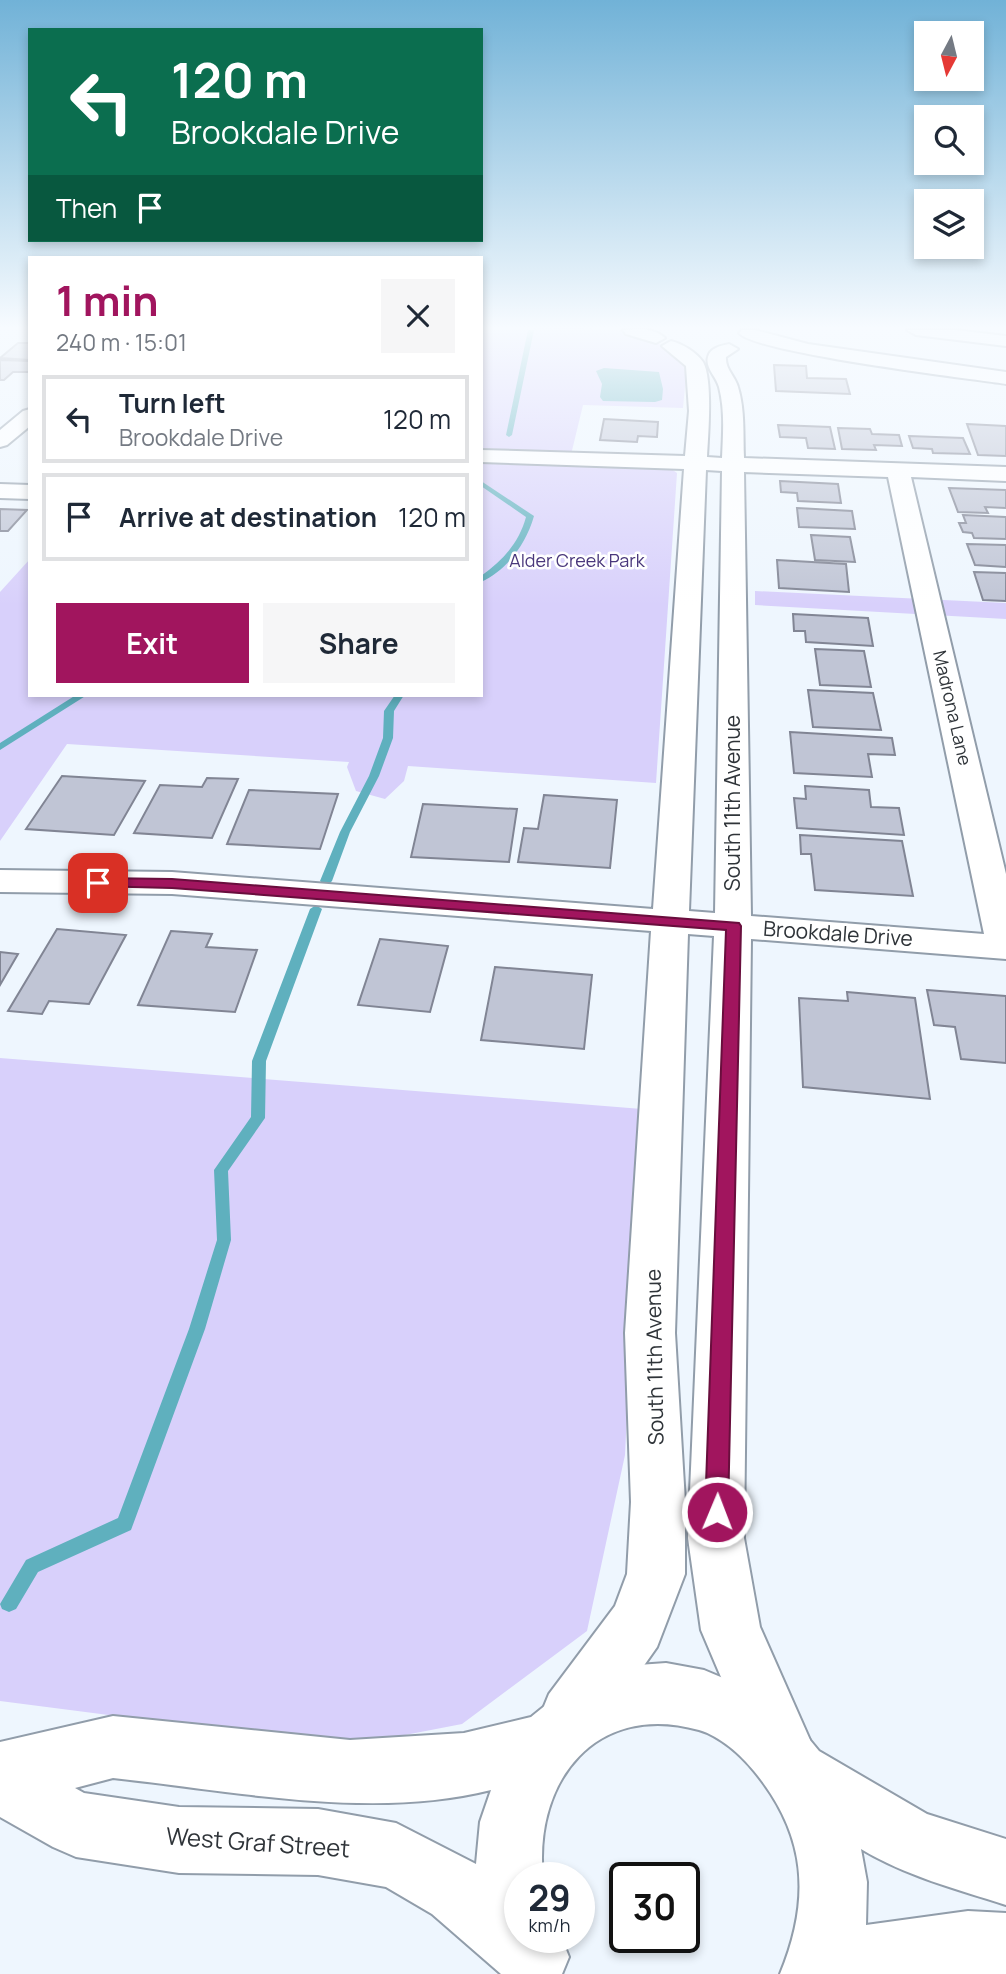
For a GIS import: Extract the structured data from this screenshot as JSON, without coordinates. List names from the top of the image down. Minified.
{"streets":{"street":["Madrona Lane","South 11th Avenue","Brookdale Drive","West Graf Street"]},"crossings":[["Madrona Lane","Brookdale Drive"],["South 11th Avenue","Brookdale Drive"],["South 11th Avenue","West Graf Street"]],"parks":["Alder Creek Park"],"north":"bottom","page":{"turn":["120 m","Brookdale Drive"],"then":"Then","heading":["1 min","240 m · 15:01"],"list":[{"name":"Turn left","note":"Brookdale Drive","value":"120 m"},{"name":"Arrive at destination","value":"120 m"}],"buttons":["Exit","Share"],"speed":"29 km/h","limit":"30"}}
